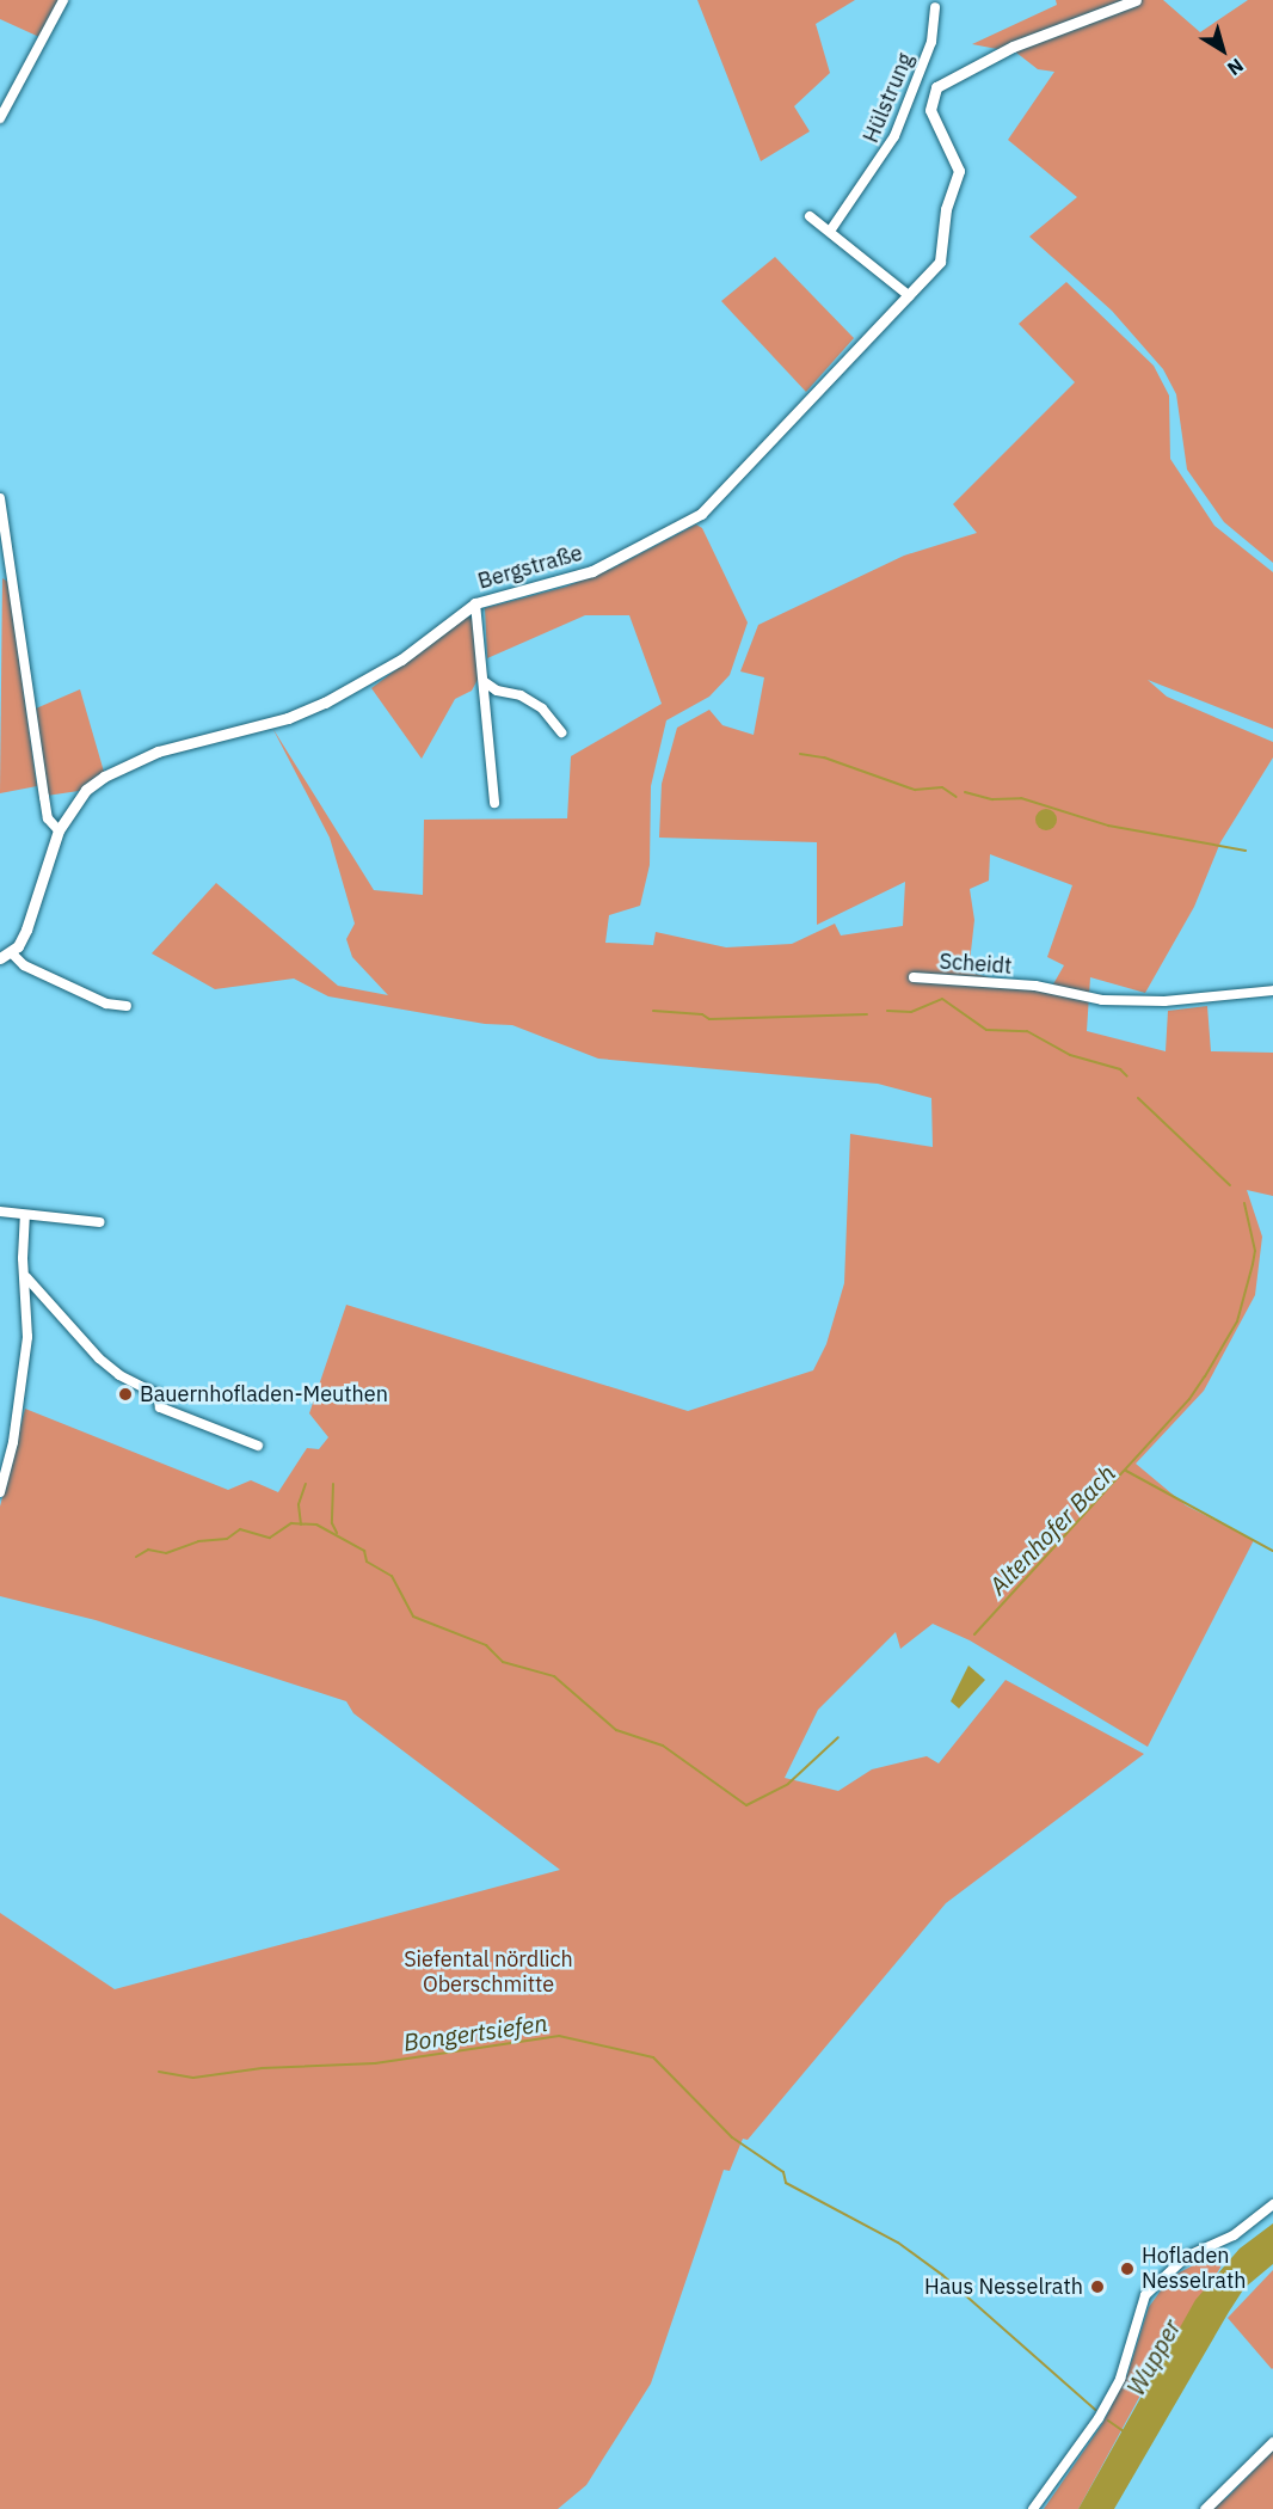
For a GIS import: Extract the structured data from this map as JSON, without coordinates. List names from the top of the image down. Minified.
{"streets":{"street":["Hülstrung","Bergstraße","Scheidt"]},"water":["Altenhofer Bach","Bongertsiefen","Wupper"],"parks":["Siefental nördlich Oberschmitte"],"places":["Bauernhofladen-Meuthen","Hofladen Nesselrath","Haus Nesselrath"],"north":"bottom right"}
